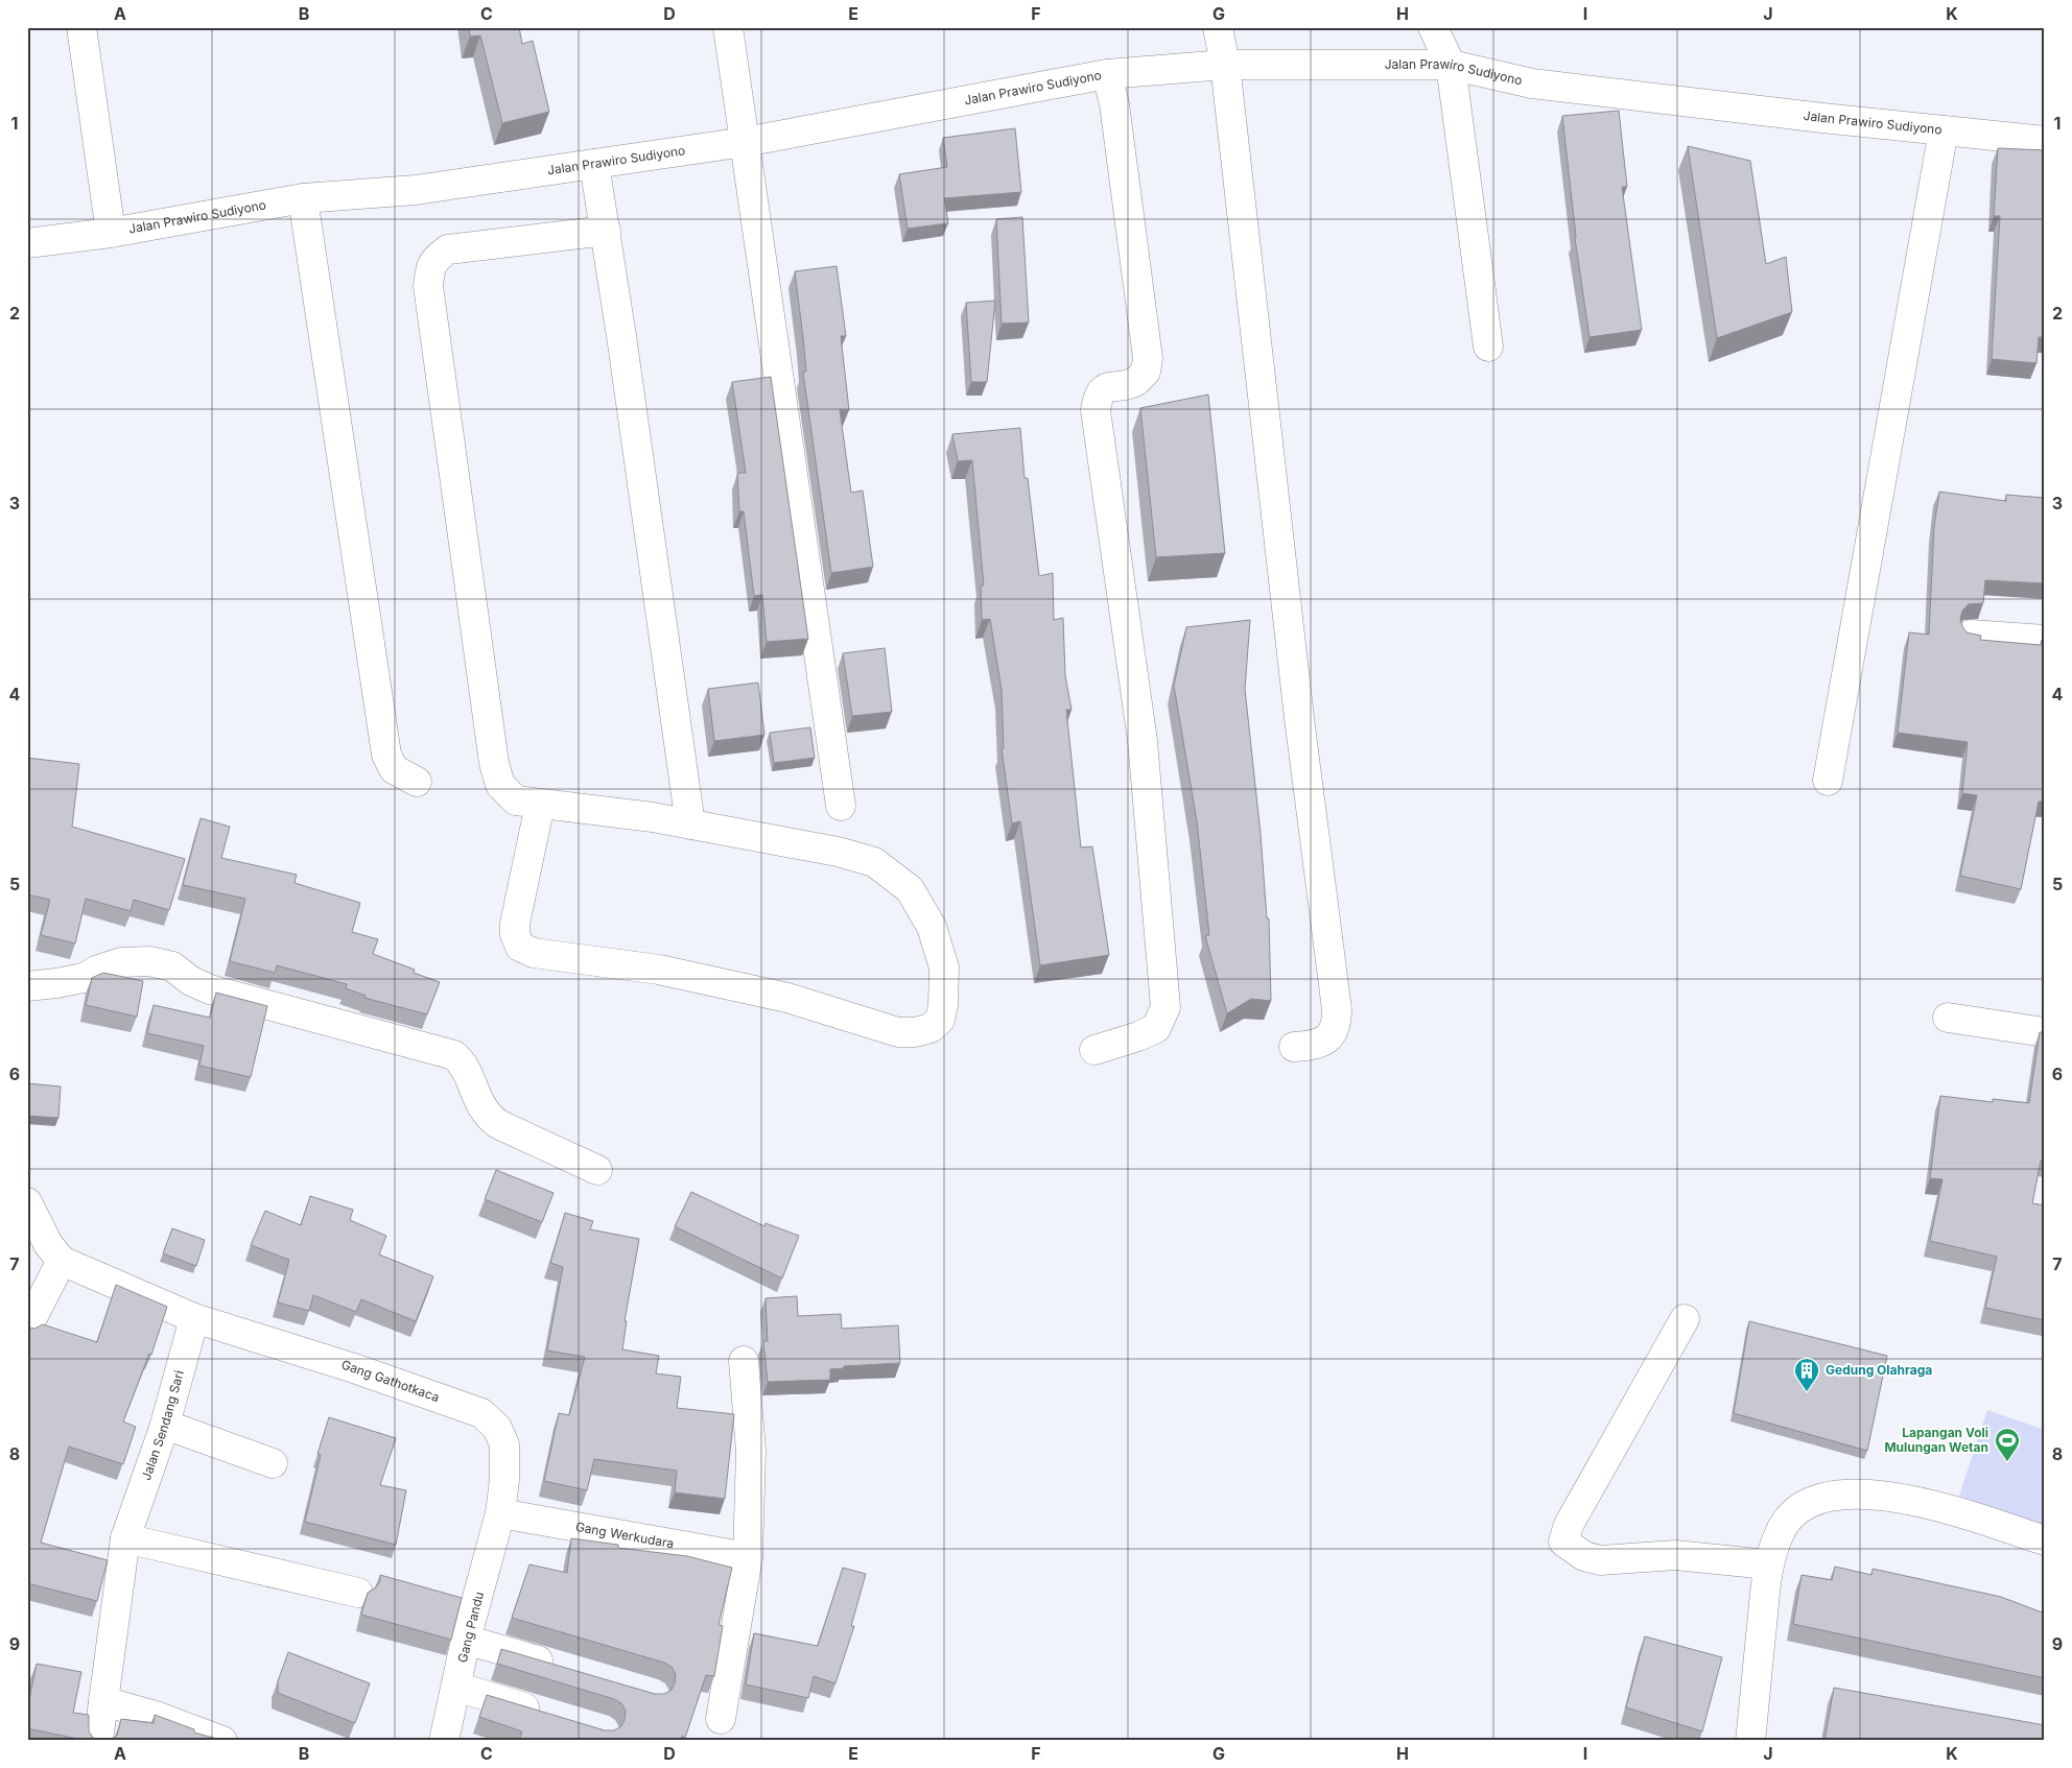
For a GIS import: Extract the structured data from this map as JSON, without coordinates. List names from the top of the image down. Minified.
{"streets":{"street":["Jalan Prawiro Sudiyono","Gang Gathotkaca","Jalan Sendang Sari","Gang Werkudara","Gang Pandu"]},"crossings":[["Gang Gathotkaca","Jalan Sendang Sari"],["Gang Gathotkaca","Gang Werkudara"],["Gang Gathotkaca","Gang Pandu"],["Gang Werkudara","Gang Pandu"]],"places":{"building":["Gedung Olahraga"],"sports":["Lapangan Voli Mulungan Wetan"]},"grid":{"columns":["A","B","C","D","E","F","G","H","I","J","K"],"rows":["1","2","3","4","5","6","7","8","9"]}}
